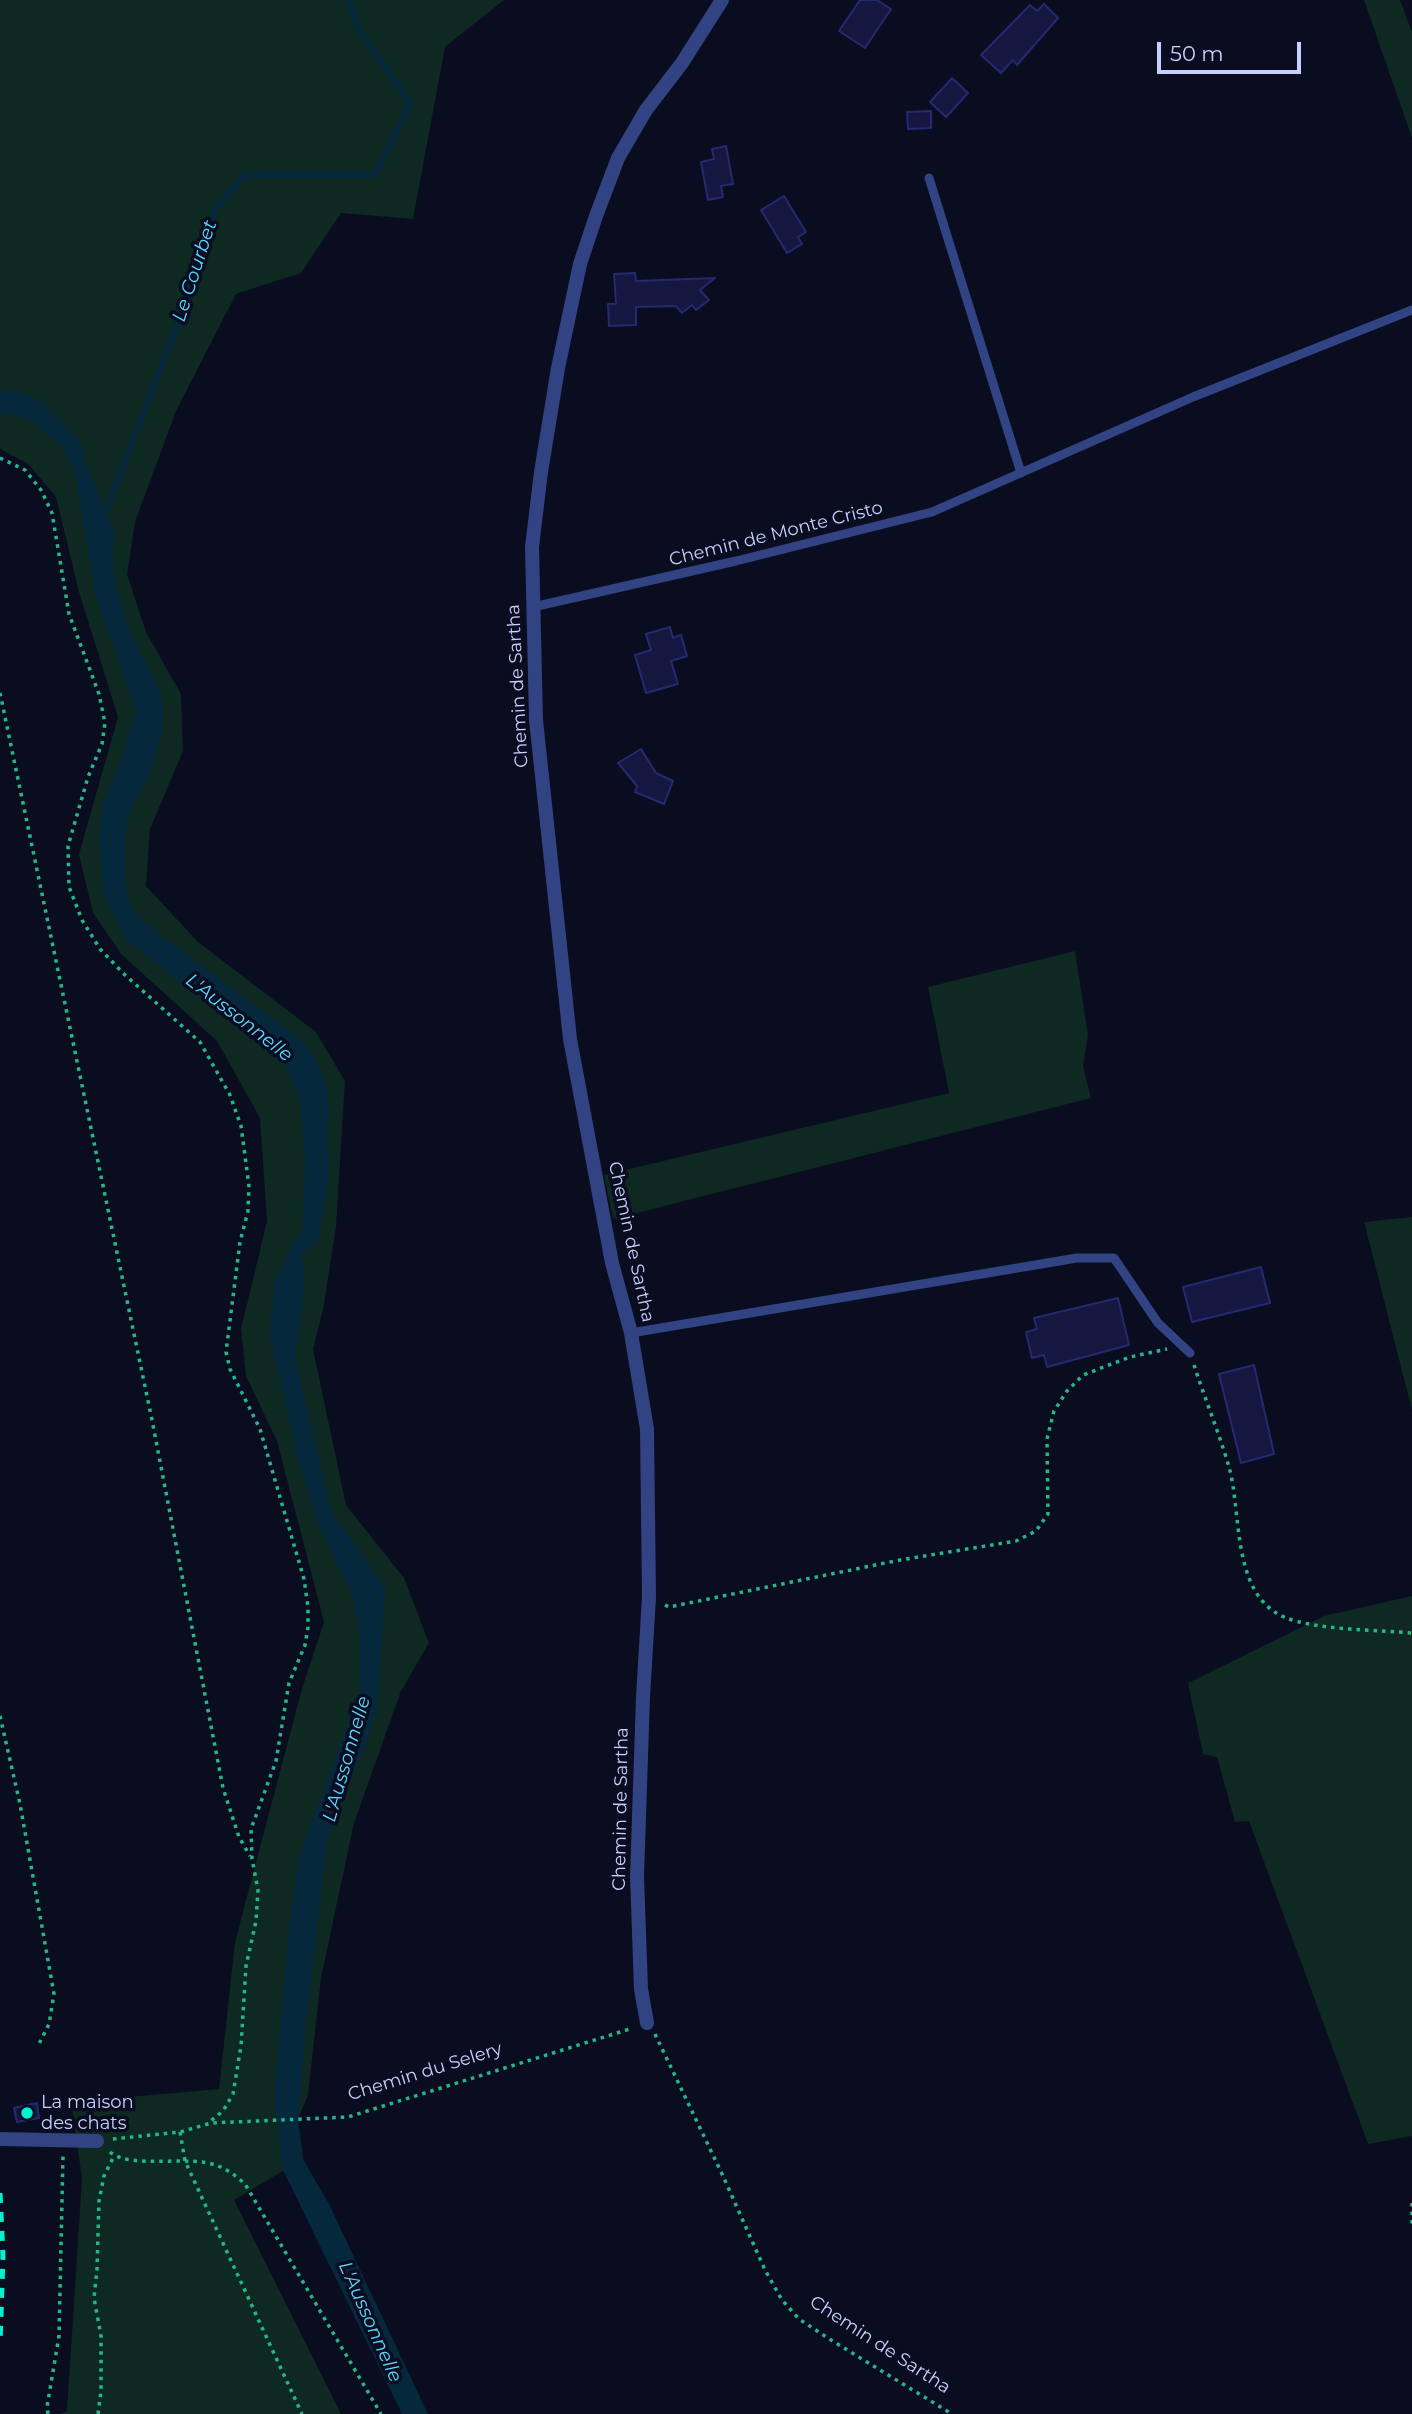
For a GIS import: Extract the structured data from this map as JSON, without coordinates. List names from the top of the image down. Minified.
{"streets":{"street":["Chemin de Sartha"],"lane":["Chemin de Monte Cristo"],"path":["Chemin du Selery"]},"crossings":[["Chemin de Monte Cristo","Chemin de Sartha"],["Chemin de Sartha","Chemin du Selery"]],"water":["Le Courbet","L'Aussonnelle"],"places":["La maison des chats"],"scale_bar":"50 m"}
